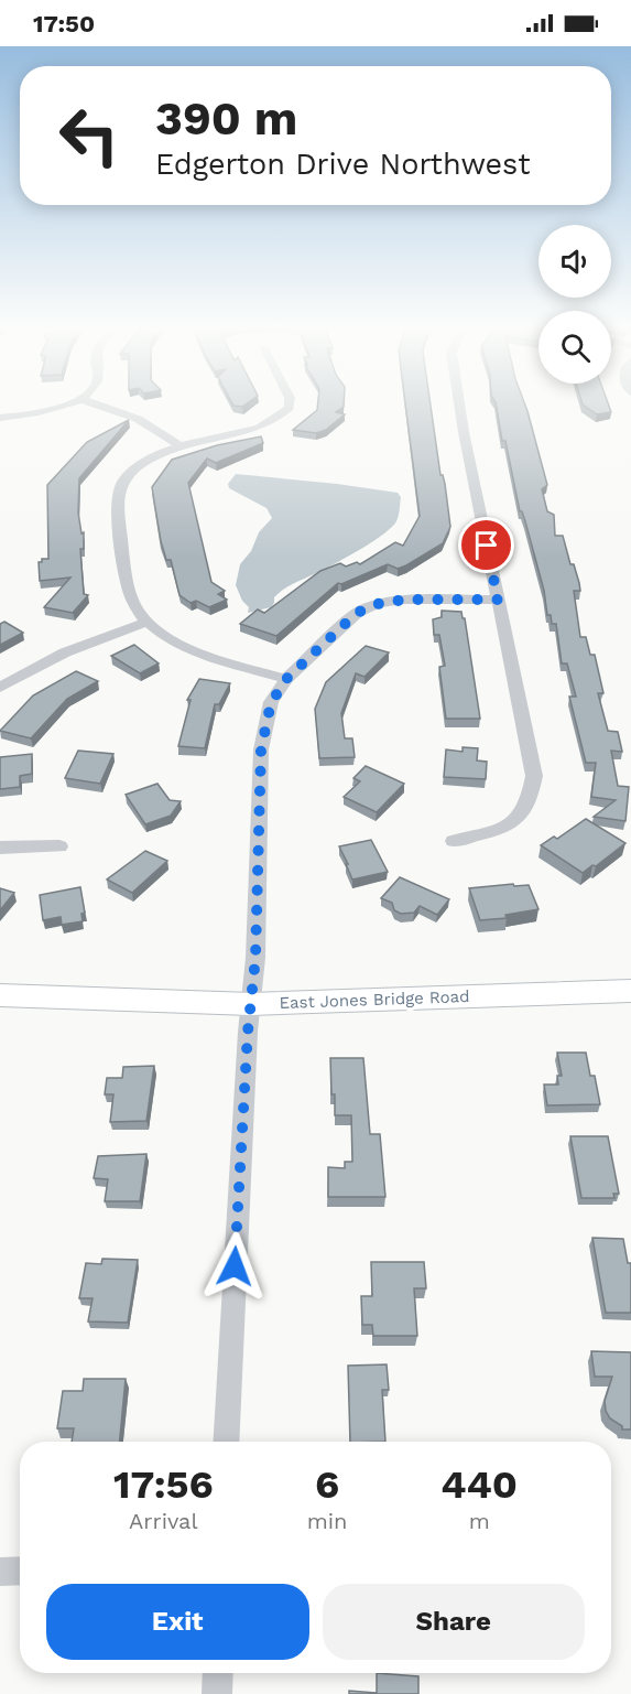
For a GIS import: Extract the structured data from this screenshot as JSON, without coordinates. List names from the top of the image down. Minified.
{"streets":{"street":["East Jones Bridge Road"]},"page":{"status":"17:50","turn":["390 m","Edgerton Drive Northwest"],"eta":["17:56","Arrival","6","min","440","m"],"buttons":["Exit","Share"]}}
